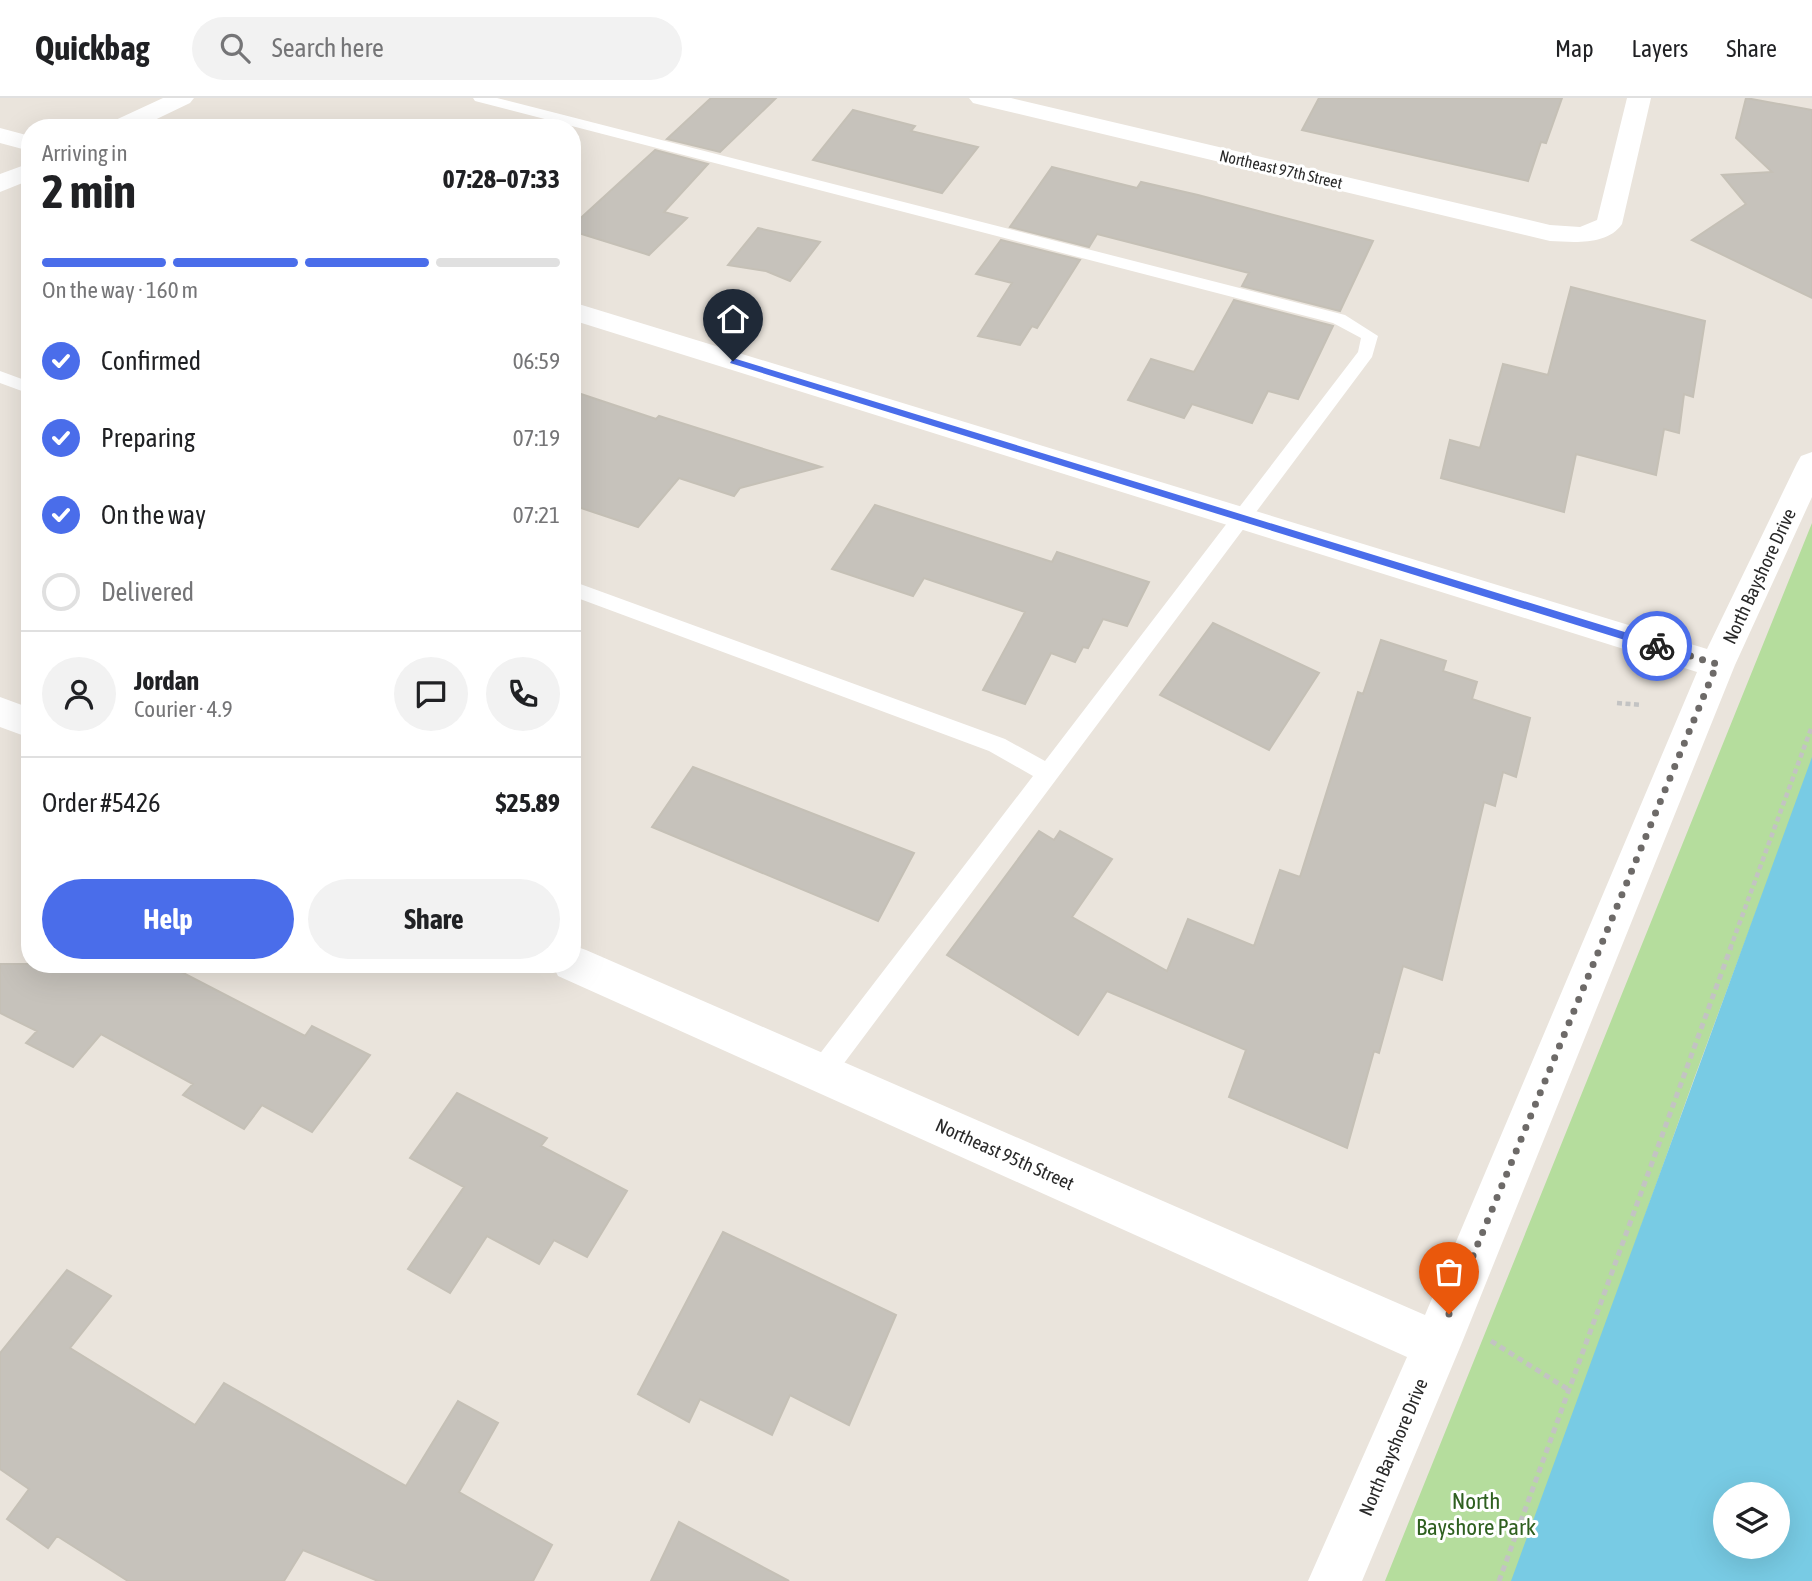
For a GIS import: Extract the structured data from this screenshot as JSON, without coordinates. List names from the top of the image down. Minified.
{"streets":{"street":["Northeast 97th Street","North Bayshore Drive","Northeast 95th Street"]},"crossings":[["North Bayshore Drive","Northeast 95th Street"]],"parks":["North Bayshore Park"],"page":{"header":"Quickbag","search":"Search here","nav":["Map","Layers","Share"],"heading":["2 min","Arriving in","07:28–07:33"],"panel":["Jordan","Courier · 4.9","Order #5426","$25.89"],"bar":"On the way · 160 m","list":[["Confirmed","06:59"],["Preparing","07:19"],["On the way","07:21"],"Delivered"],"buttons":["Help","Share"]}}
